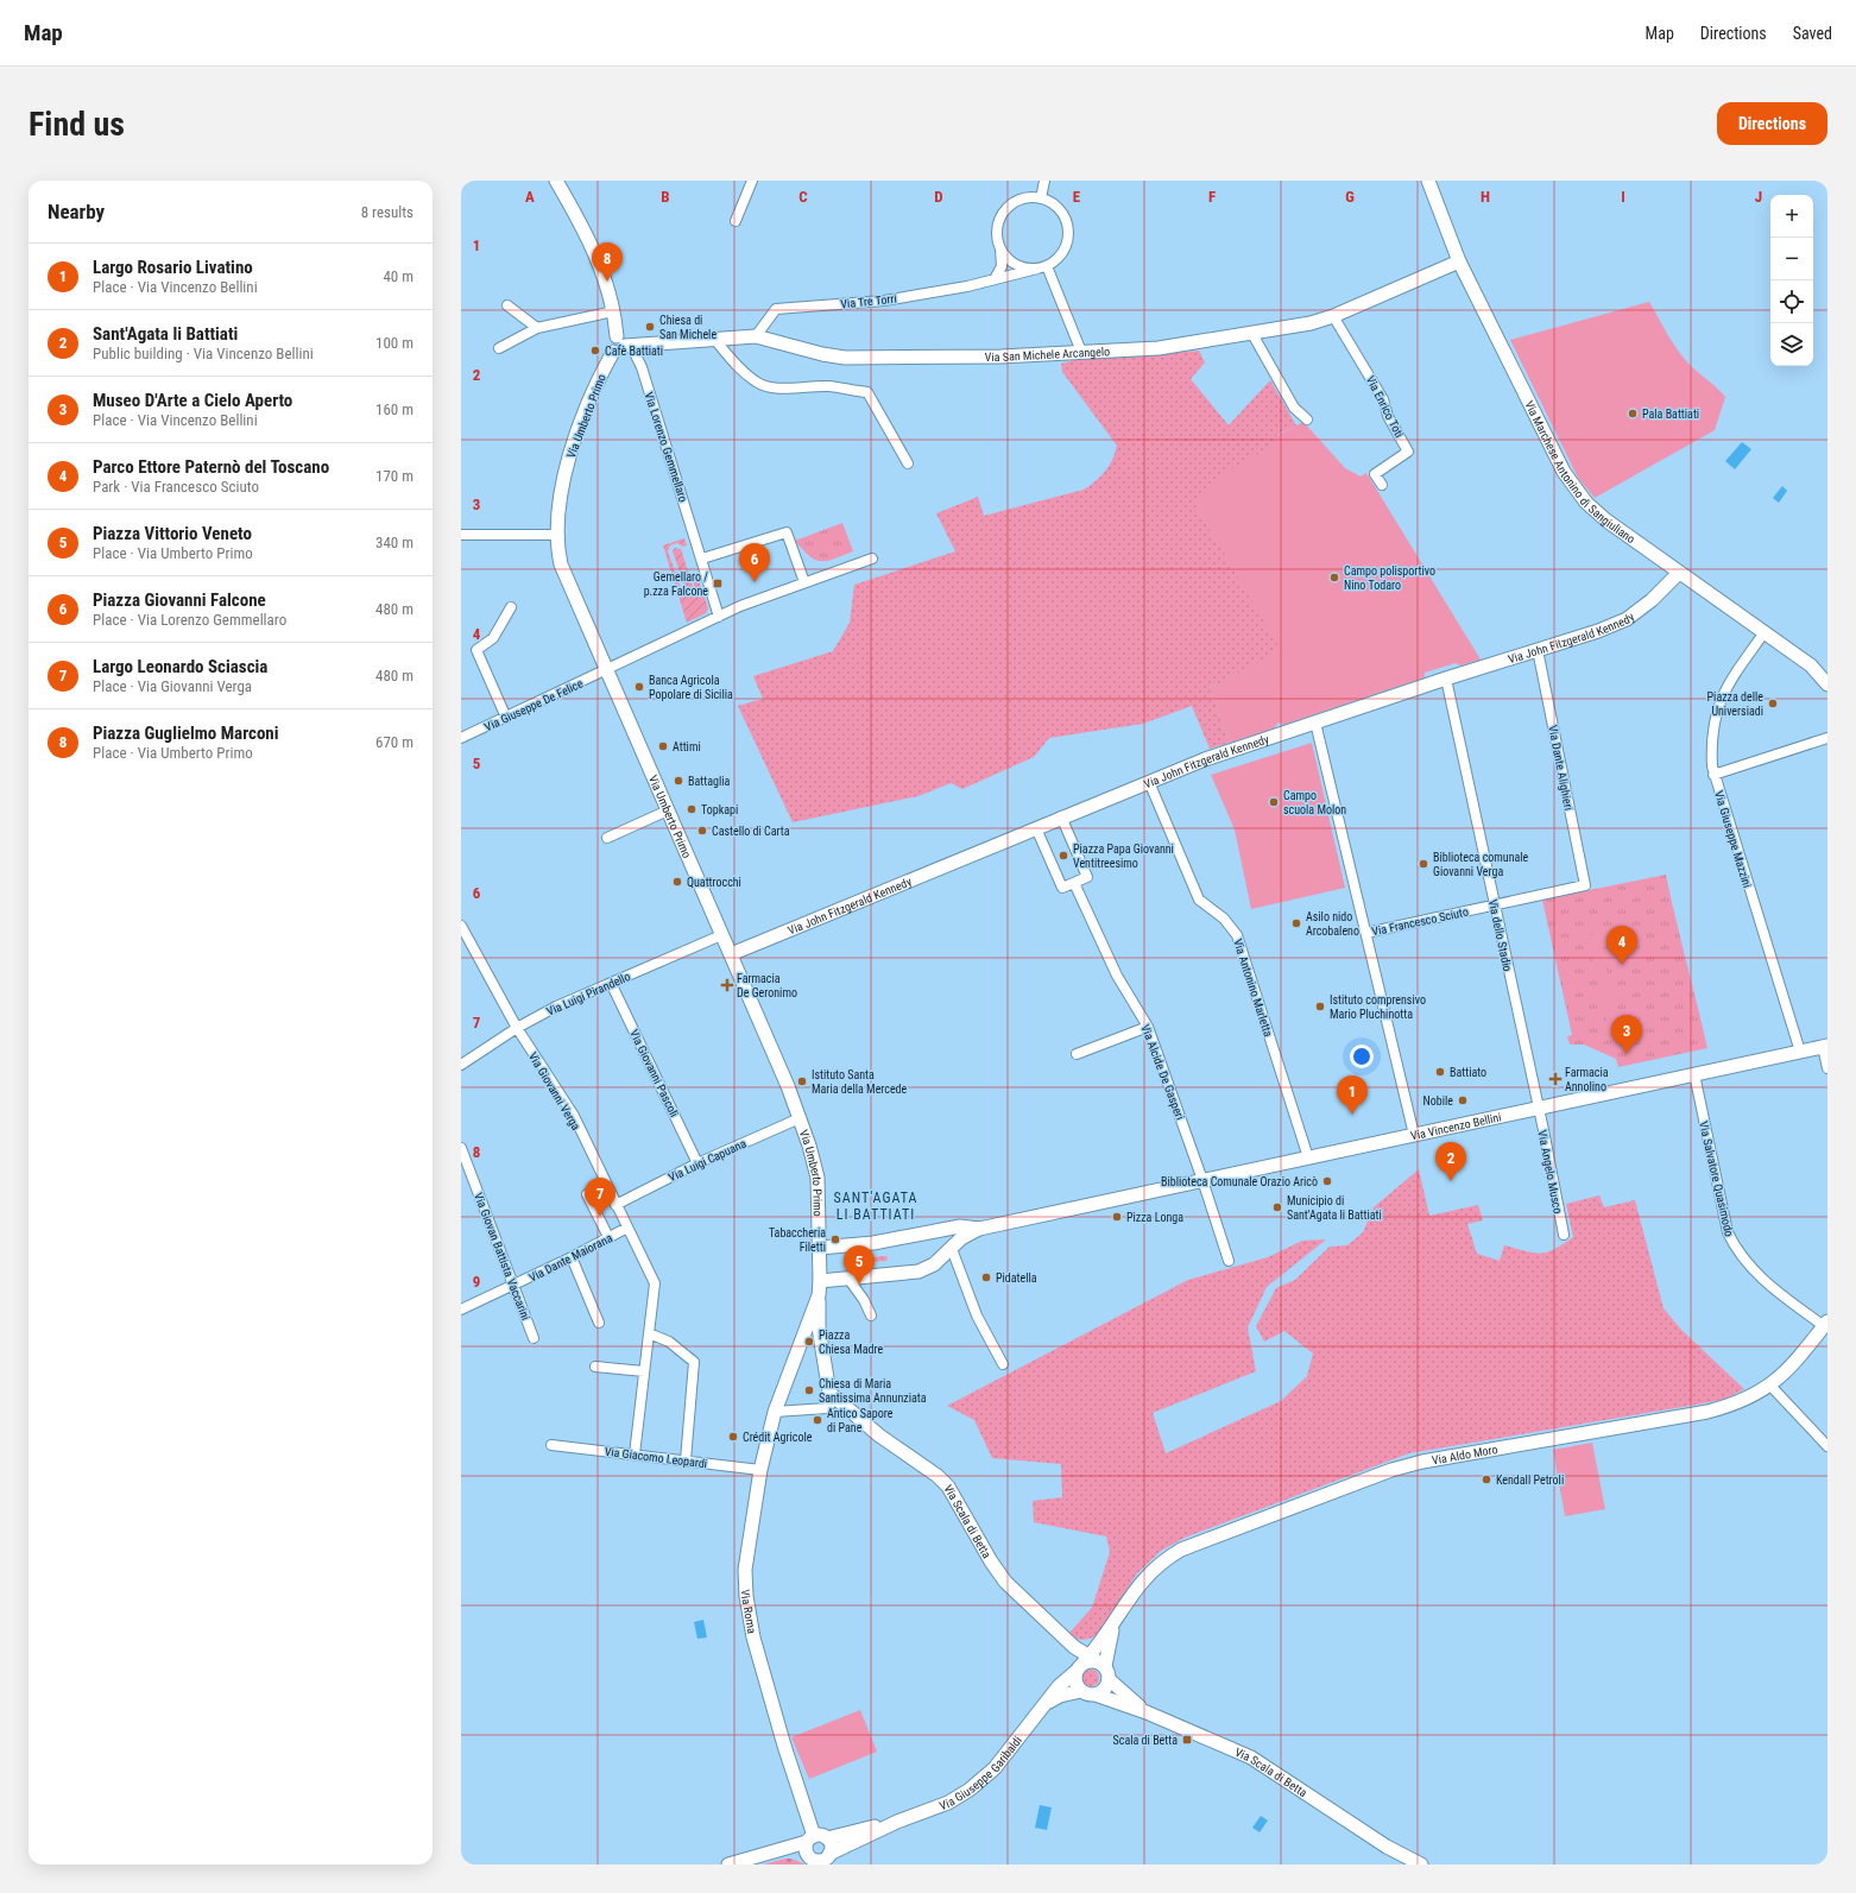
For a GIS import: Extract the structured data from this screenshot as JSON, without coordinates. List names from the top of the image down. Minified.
{"streets":{"main road":["Via San Michele Arcangelo","Via Umberto Primo","Via Marchese Antonino di Sangiuliano","Via John Fitzgerald Kennedy","Via Vincenzo Bellini","Via Aldo Moro","Via Scala di Betta","Via Roma","Via Giuseppe Garibaldi"],"street":["Via Tre Torri","Via Enrico Toti","Via Lorenzo Gemmellaro","Via Giuseppe De Felice","Via Dante Alighieri","Via Giuseppe Mazzini","Via Francesco Sciuto","Via dello Stadio","Via Antonino Marletta","Via Luigi Pirandello","Via Alcide De Gasperi","Via Giovanni Pascoli","Via Giovanni Verga","Via Luigi Capuana","Via Angelo Musco","Via Salvatore Quasimodo","Via Giovan Battista Vaccarini","Via Dante Maiorana","Via Giacomo Leopardi"]},"crossings":[["Via Tre Torri","Via San Michele Arcangelo"],["Via San Michele Arcangelo","Via Enrico Toti"],["Via San Michele Arcangelo","Via Umberto Primo"],["Via San Michele Arcangelo","Via Lorenzo Gemmellaro"],["Via San Michele Arcangelo","Via Marchese Antonino di Sangiuliano"],["Via Umberto Primo","Via Lorenzo Gemmellaro"],["Via Umberto Primo","Via John Fitzgerald Kennedy"],["Via Umberto Primo","Via Giuseppe De Felice"],["Via Umberto Primo","Via Luigi Pirandello"],["Via Umberto Primo","Via Luigi Capuana"],["Via Umberto Primo","Via Scala di Betta"],["Via Umberto Primo","Via Roma"],["Via Lorenzo Gemmellaro","Via Giuseppe De Felice"],["Via Marchese Antonino di Sangiuliano","Via John Fitzgerald Kennedy"],["Via Marchese Antonino di Sangiuliano","Via Giuseppe Mazzini"],["Via John Fitzgerald Kennedy","Via Dante Alighieri"],["Via John Fitzgerald Kennedy","Via dello Stadio"],["Via John Fitzgerald Kennedy","Via Antonino Marletta"],["Via Dante Alighieri","Via Francesco Sciuto"],["Via Giuseppe Mazzini","Via Vincenzo Bellini"],["Via Francesco Sciuto","Via dello Stadio"],["Via dello Stadio","Via Vincenzo Bellini"],["Via dello Stadio","Via Angelo Musco"],["Via Antonino Marletta","Via Vincenzo Bellini"],["Via Luigi Pirandello","Via Giovanni Pascoli"],["Via Luigi Pirandello","Via Giovanni Verga"],["Via Alcide De Gasperi","Via Vincenzo Bellini"],["Via Giovanni Pascoli","Via Luigi Capuana"],["Via Giovanni Verga","Via Luigi Capuana"],["Via Giovanni Verga","Via Dante Maiorana"],["Via Giovanni Verga","Via Giacomo Leopardi"],["Via Vincenzo Bellini","Via Angelo Musco"],["Via Vincenzo Bellini","Via Salvatore Quasimodo"],["Via Salvatore Quasimodo","Via Aldo Moro"],["Via Giovan Battista Vaccarini","Via Dante Maiorana"],["Via Giacomo Leopardi","Via Roma"],["Via Scala di Betta","Via Giuseppe Garibaldi"]],"districts":["SANT'AGATA LI BATTIATI"],"places":{"other":["Chiesa di San Michele","Cafè Battiati","Pala Battiati","Campo polisportivo Nino Todaro","Banca Agricola Popolare di Sicilia","Piazza delle Universiadi","Attimi","Battaglia","Campo scuola Molon","Topkapi","Castello di Carta","Piazza Papa Giovanni Ventitreesimo","Biblioteca comunale Giovanni Verga","Quattrocchi","Asilo nido Arcobaleno","Istituto comprensivo Mario Pluchinotta","Battiato","Istituto Santa Maria della Mercede","Nobile","Biblioteca Comunale Orazio Aricò","Municipio di Sant'Agata li Battiati","Pizza Longa","Tabaccheria Filetti","Pidatella","Piazza Chiesa Madre","Chiesa di Maria Santissima Annunziata","Antico Sapore di Pane","Crédit Agricole","Kendall Petroli"],"transit":["Gemellaro / p.zza Falcone","Scala di Betta"],"health":["Farmacia De Geronimo","Farmacia Annolino"]},"page":{"header":"Map","nav":["Map","Directions","Saved"],"buttons":"Directions","title":"Find us","heading":["Nearby","8 results"],"map_buttons":["+","−"],"list":[{"mark":"1","name":"Largo Rosario Livatino","note":"Place · Via Vincenzo Bellini","value":"40 m"},{"mark":"2","name":"Sant'Agata li Battiati","note":"Public building · Via Vincenzo Bellini","value":"100 m"},{"mark":"3","name":"Museo D'Arte a Cielo Aperto","note":"Place · Via Vincenzo Bellini","value":"160 m"},{"mark":"4","name":"Parco Ettore Paternò del Toscano","note":"Park · Via Francesco Sciuto","value":"170 m"},{"mark":"5","name":"Piazza Vittorio Veneto","note":"Place · Via Umberto Primo","value":"340 m"},{"mark":"6","name":"Piazza Giovanni Falcone","note":"Place · Via Lorenzo Gemmellaro","value":"480 m"},{"mark":"7","name":"Largo Leonardo Sciascia","note":"Place · Via Giovanni Verga","value":"480 m"},{"mark":"8","name":"Piazza Guglielmo Marconi","note":"Place · Via Umberto Primo","value":"670 m"}],"pins":["8","6","4","3","1","2","7","5"]},"grid":{"columns":["A","B","C","D","E","F","G","H","I","J"],"rows":["1","2","3","4","5","6","7","8","9"]}}
